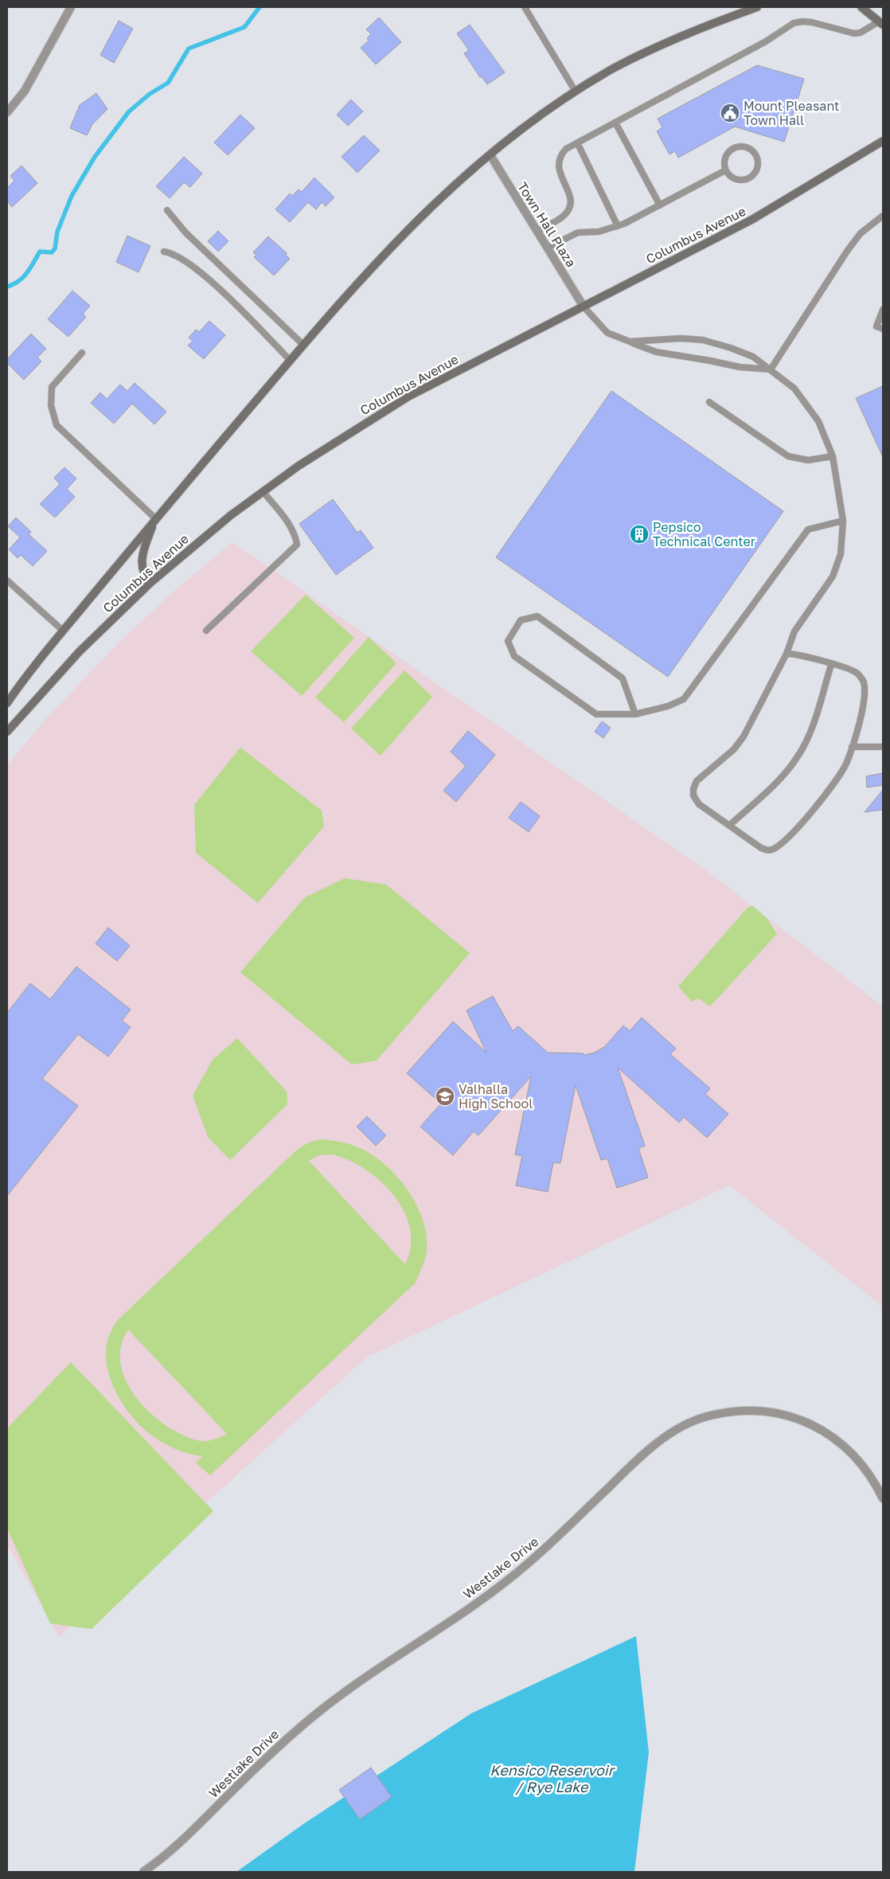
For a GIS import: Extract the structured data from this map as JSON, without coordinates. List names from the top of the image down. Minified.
{"streets":{"street":["Town Hall Plaza","Columbus Avenue","Westlake Drive"]},"crossings":[["Town Hall Plaza","Columbus Avenue"]],"water":["Kensico Reservoir / Rye Lake"],"places":{"public building":["Mount Pleasant Town Hall"],"building":["Pepsico Technical Center"],"school or university":["Valhalla High School"]}}
